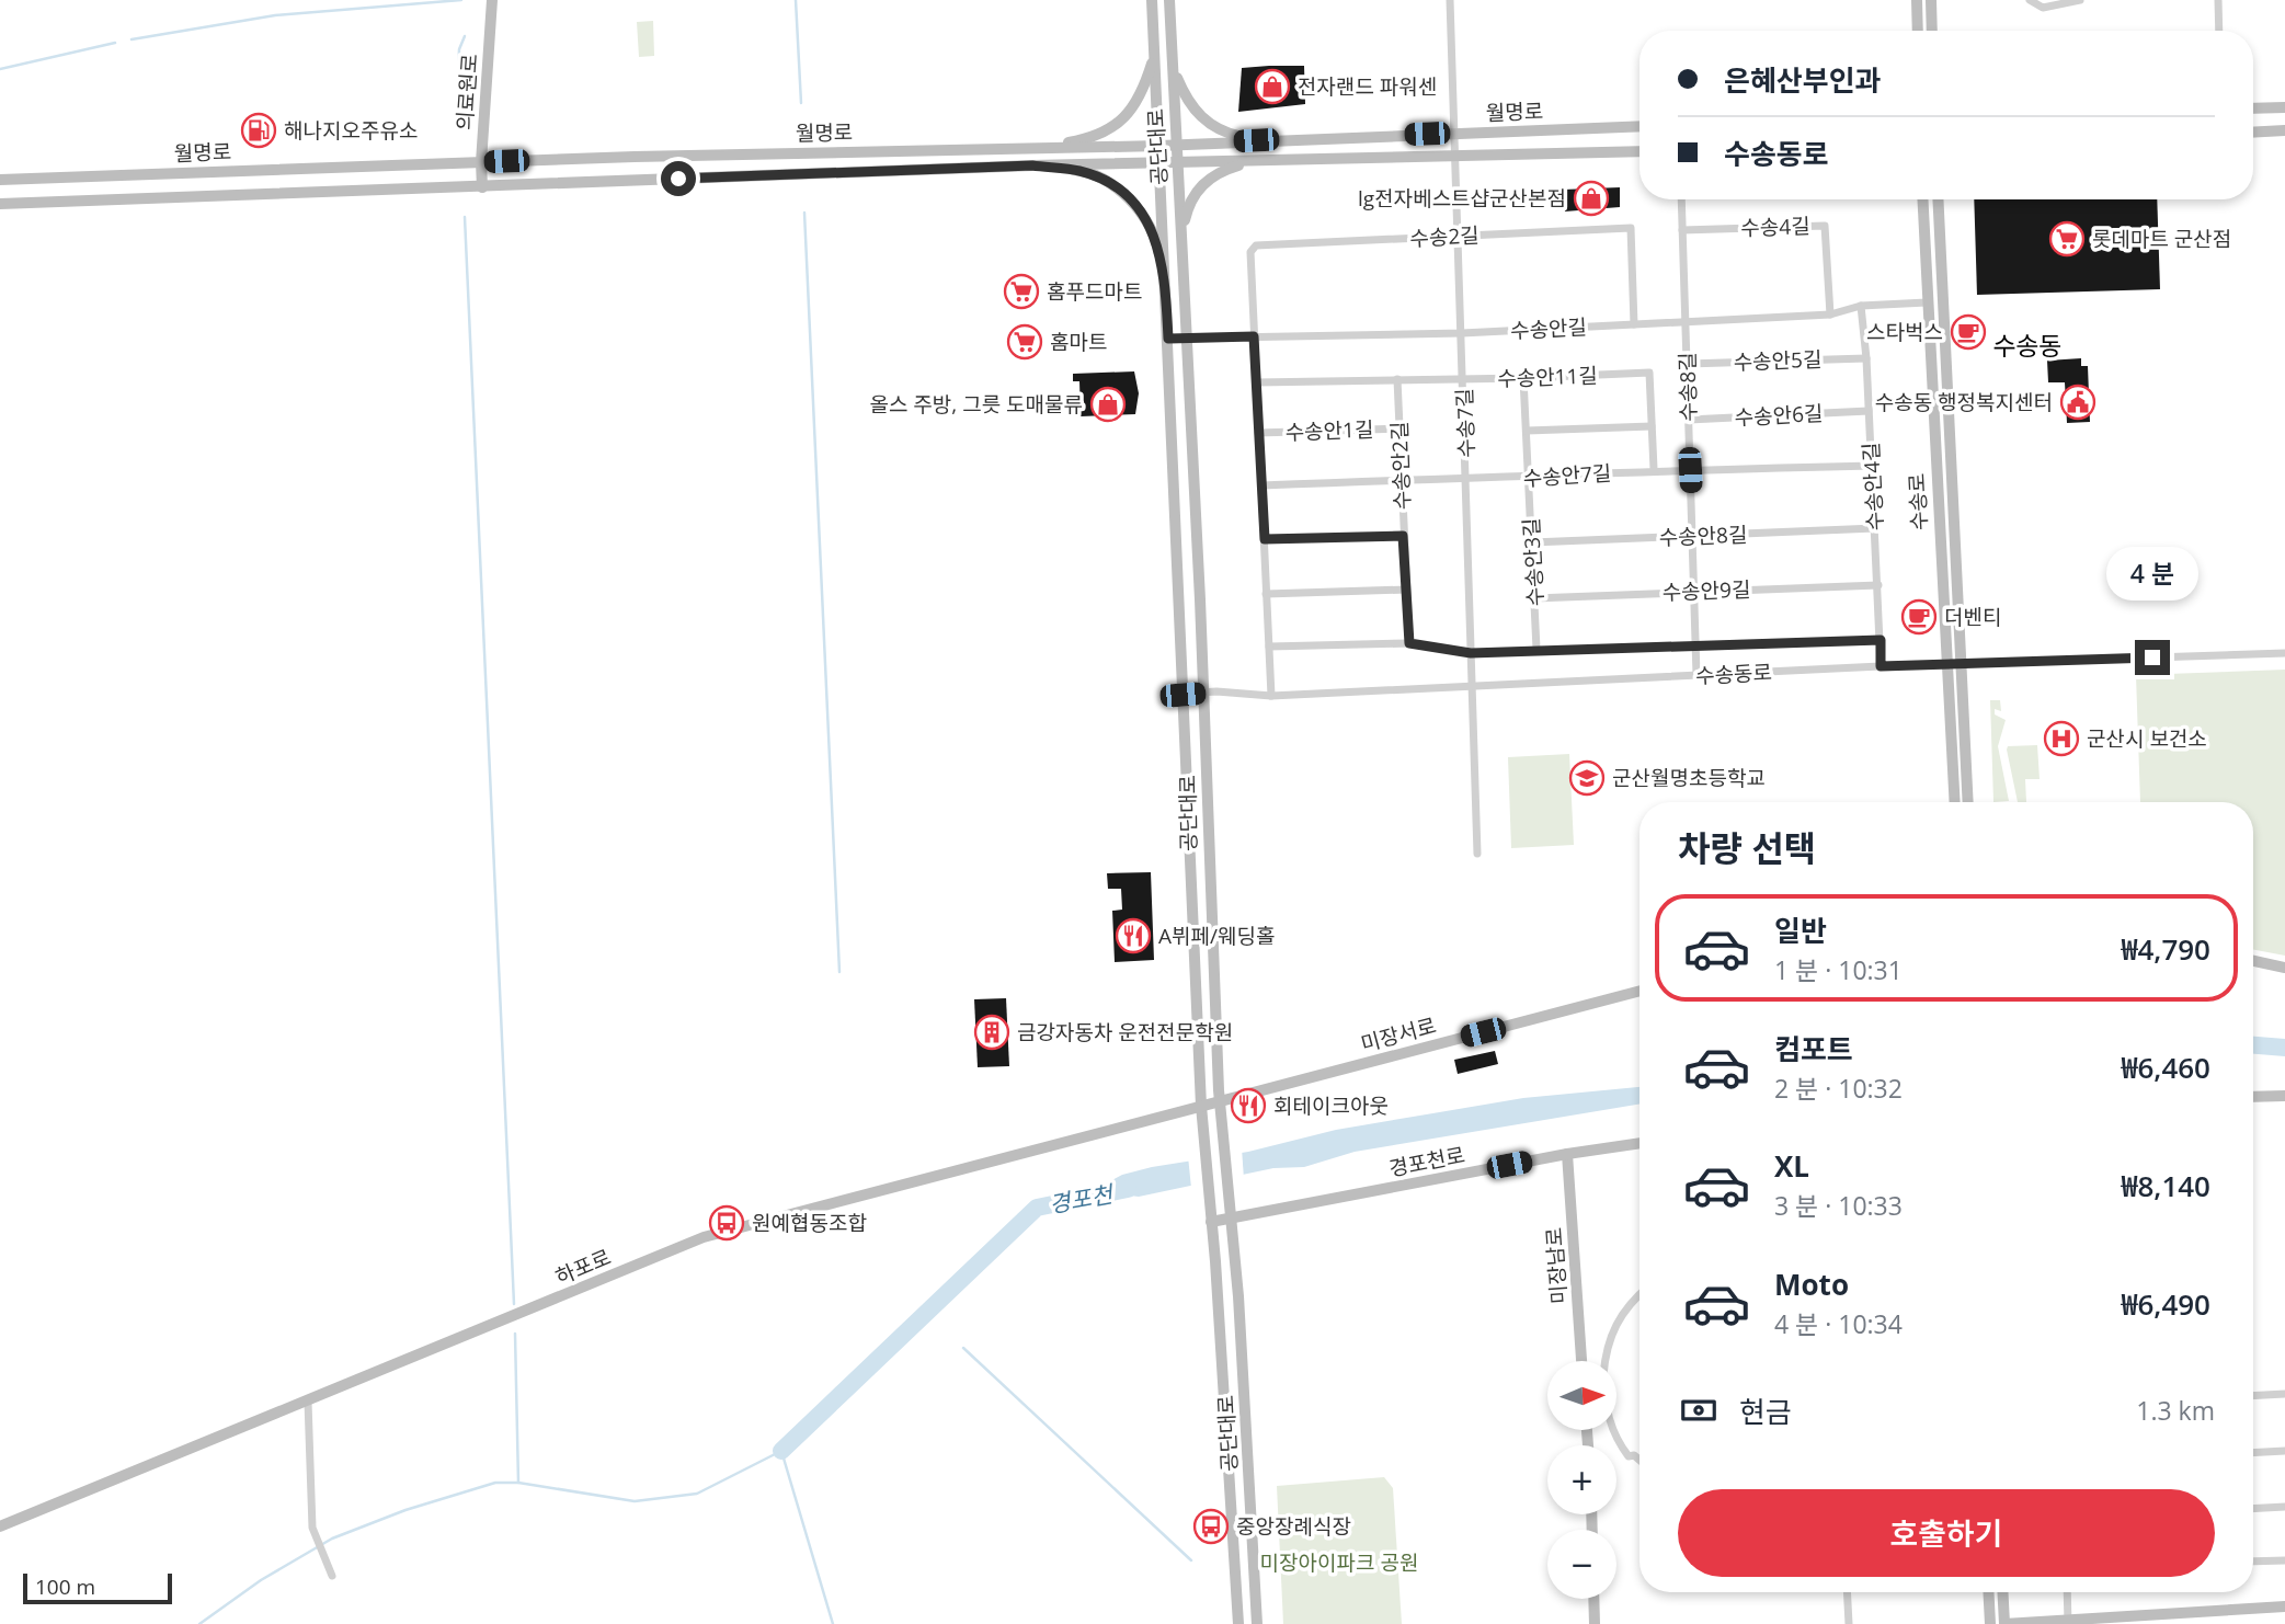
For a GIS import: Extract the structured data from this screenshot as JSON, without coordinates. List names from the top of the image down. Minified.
{"streets":{"street":["의료원로","월명로","공단대로","수송4길","수송2길","수송안길","수송안5길","수송안11길","수송8길","수송안6길","수송7길","수송안1길","수송안2길","수송안7길","수송안4길","수송로","수송안8길","수송안3길","수송안9길","수송동로","미장서로","경포천로","미장남로","하포로"]},"crossings":[["의료원로","월명로"],["월명로","공단대로"],["월명로","수송7길"],["공단대로","수송안길"],["공단대로","수송동로"],["공단대로","미장서로"],["공단대로","경포천로"],["공단대로","하포로"],["수송4길","수송안길"],["수송4길","수송8길"],["수송2길","수송안길"],["수송2길","수송7길"],["수송2길","수송안1길"],["수송안길","수송8길"],["수송안길","수송7길"],["수송안길","수송안1길"],["수송안길","수송안4길"],["수송안길","수송로"],["수송안5길","수송8길"],["수송안5길","수송안4길"],["수송안11길","수송7길"],["수송안11길","수송안1길"],["수송안11길","수송안2길"],["수송안11길","수송안7길"],["수송안11길","수송안3길"],["수송8길","수송안6길"],["수송8길","수송안7길"],["수송8길","수송안8길"],["수송8길","수송안9길"],["수송8길","수송동로"],["수송안6길","수송안4길"],["수송7길","수송안7길"],["수송7길","수송동로"],["수송안1길","수송안2길"],["수송안1길","수송안7길"],["수송안1길","수송동로"],["수송안2길","수송안7길"],["수송안7길","수송안4길"],["수송안7길","수송안3길"],["수송안4길","수송안8길"],["수송안4길","수송안9길"],["수송안4길","수송동로"],["수송로","수송동로"],["수송안8길","수송안3길"],["수송안3길","수송안9길"],["미장서로","하포로"],["경포천로","미장남로"]],"districts":["수송동"],"water":["경포천"],"parks":["미장아이파크 공원"],"places":{"shop":["전자랜드 파워센","lg전자베스트샵군산본점","올스 주방, 그릇 도매물류"],"fuel station":["해나지오주유소"],"supermarket":["롯데마트 군산점","홈푸드마트","홈마트"],"cafe":["스타벅스","더벤티"],"public building":["수송동 행정복지센터"],"hospital":["군산시 보건소"],"school or university":["군산월명초등학교"],"restaurant":["A뷔페/웨딩홀","회테이크아웃"],"building":["금강자동차 운전전문학원"],"bus stop":["원예협동조합","중앙장례식장"]},"scale_bar":"100 m","north":"right","page":{"banner":["은혜산부인과","수송동로"],"bubble":"4 분","heading":"차량 선택","list":[{"name":"일반","note":"1 분 · 10:31","value":"₩4,790"},{"name":"컴포트","note":"2 분 · 10:32","value":"₩6,460"},{"name":"XL","note":"3 분 · 10:33","value":"₩8,140"},{"name":"Moto","note":"4 분 · 10:34","value":"₩6,490"}],"map_buttons":["+","−"],"pay":["현금","1.3 km"],"buttons":"호출하기","scale":"100 m"}}
